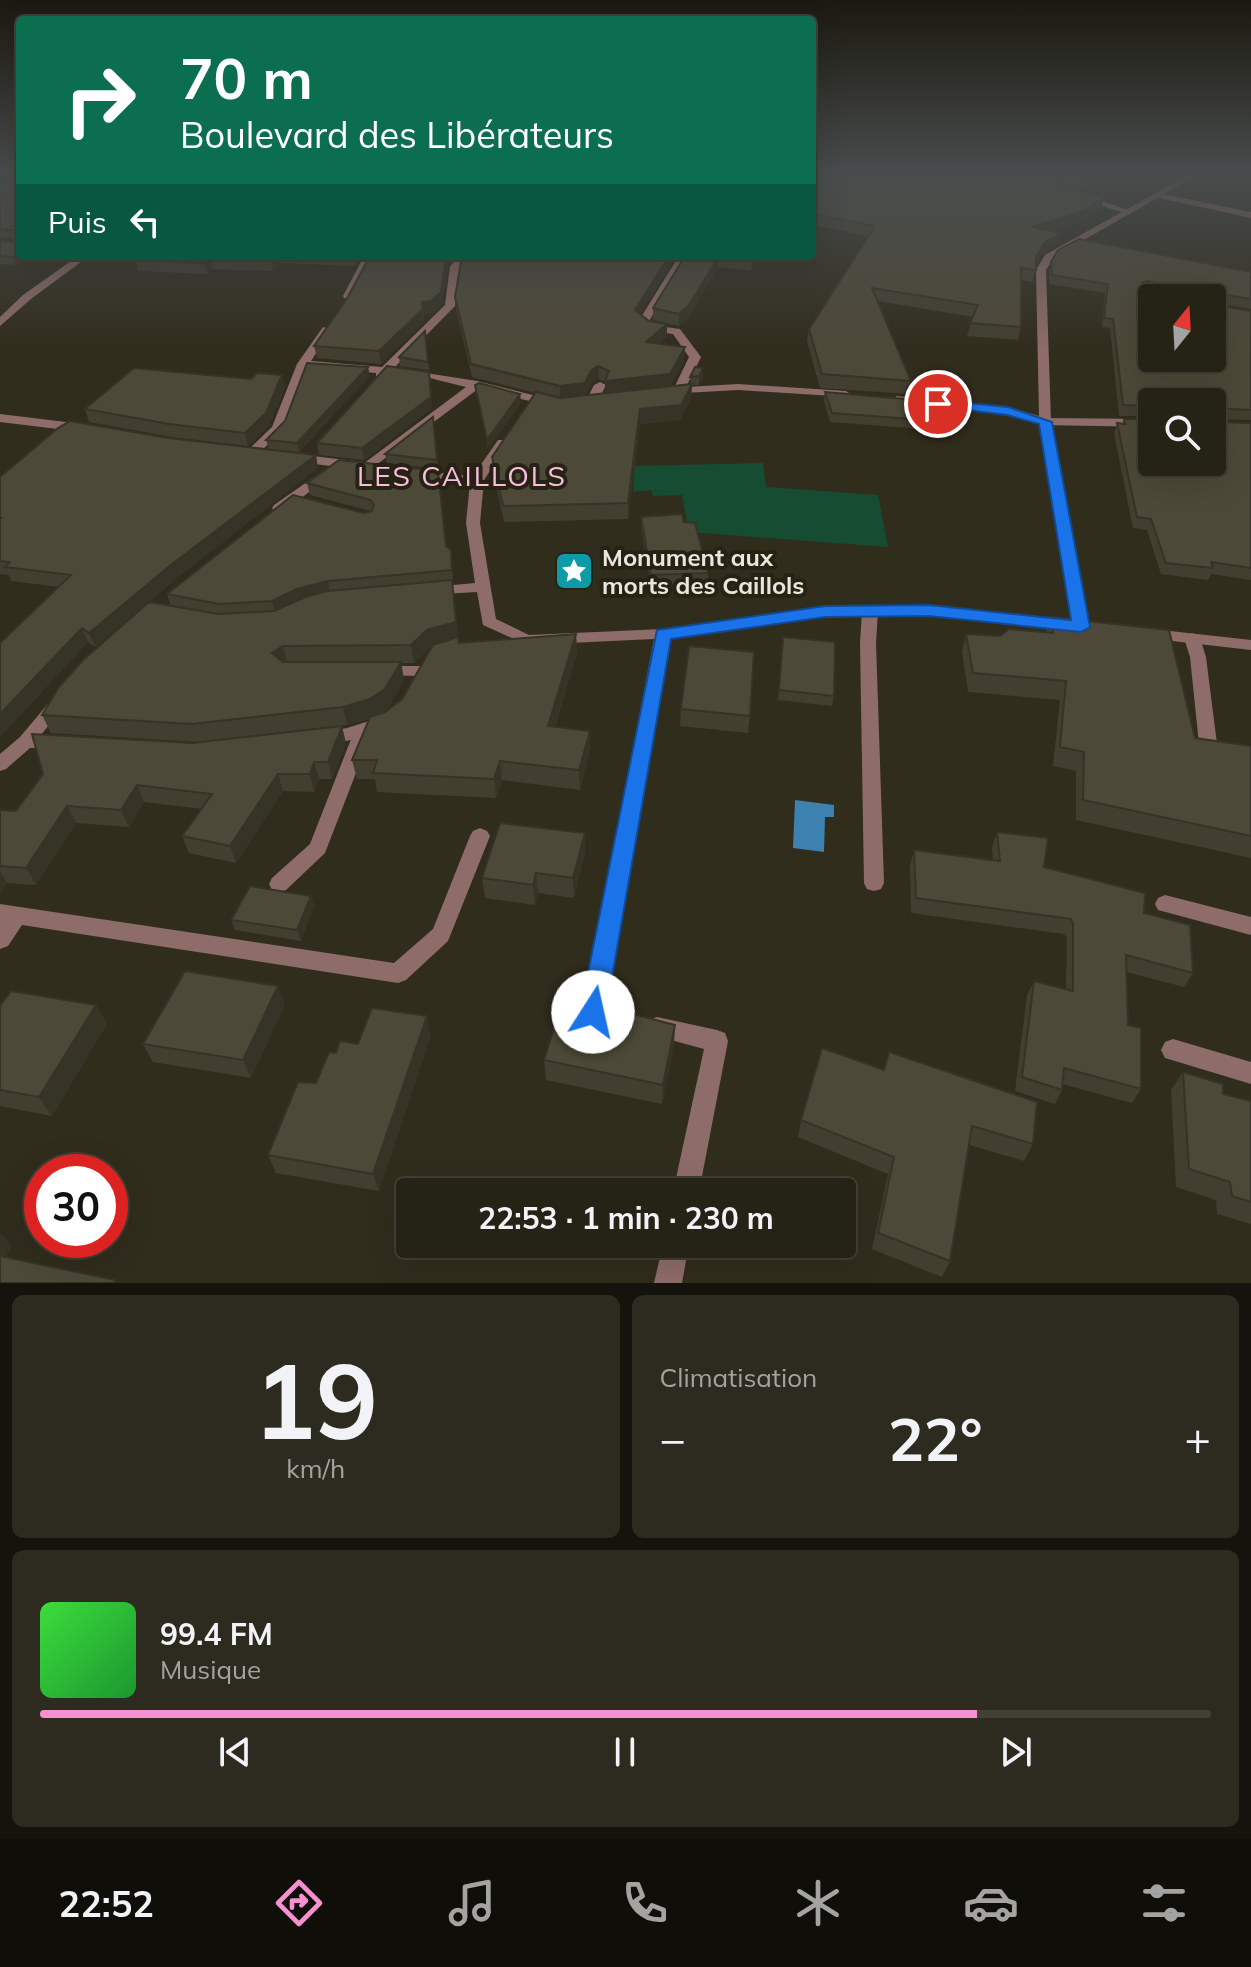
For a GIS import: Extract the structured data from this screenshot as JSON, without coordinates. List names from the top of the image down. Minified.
{"districts":["LES CAILLOLS"],"places":{"place":["Monument aux morts des Caillols"]},"north":"top","page":{"turn":["70 m","Boulevard des Libérateurs"],"then":"Puis","limit":"30","trip":"22:53 · 1 min · 230 m","tile":[["19","km/h"],"Climatisation"],"heat":["−","22°","+"],"song":["99.4 FM","Musique"],"tabs":"22:52"}}
